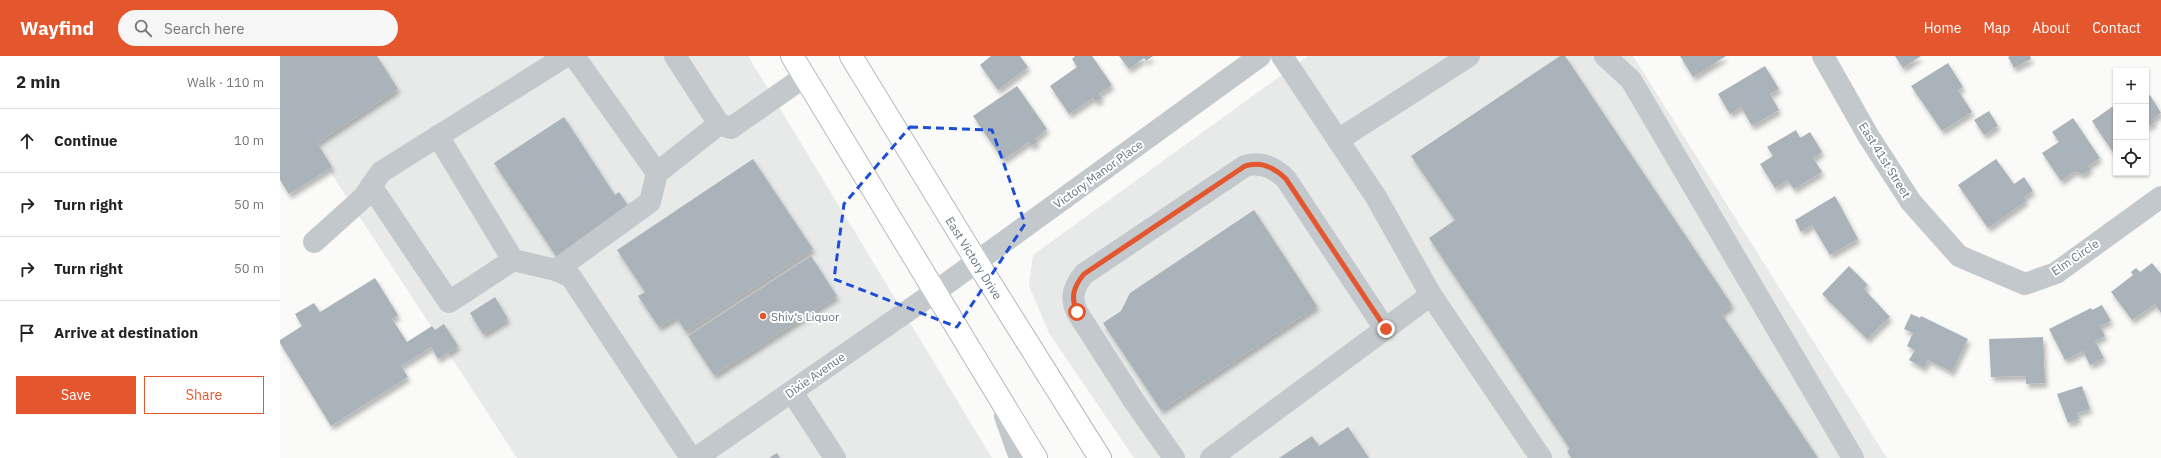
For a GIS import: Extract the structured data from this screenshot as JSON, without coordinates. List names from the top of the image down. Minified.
{"streets":{"main road":["East Victory Drive"],"street":["East 41st Street","Victory Manor Place","Elm Circle","Dixie Avenue"]},"crossings":[["East 41st Street","Elm Circle"],["Victory Manor Place","East Victory Drive"],["Victory Manor Place","Dixie Avenue"]],"places":["Shiv’s Liquor"],"page":{"header":"Wayfind","search":"Search here","nav":["Home","Map","About","Contact"],"heading":["2 min","Walk · 110 m"],"map_buttons":["+","−"],"list":[["Continue","10 m"],["Turn right","50 m"],["Turn right","50 m"],"Arrive at destination"],"buttons":["Save","Share"]}}
